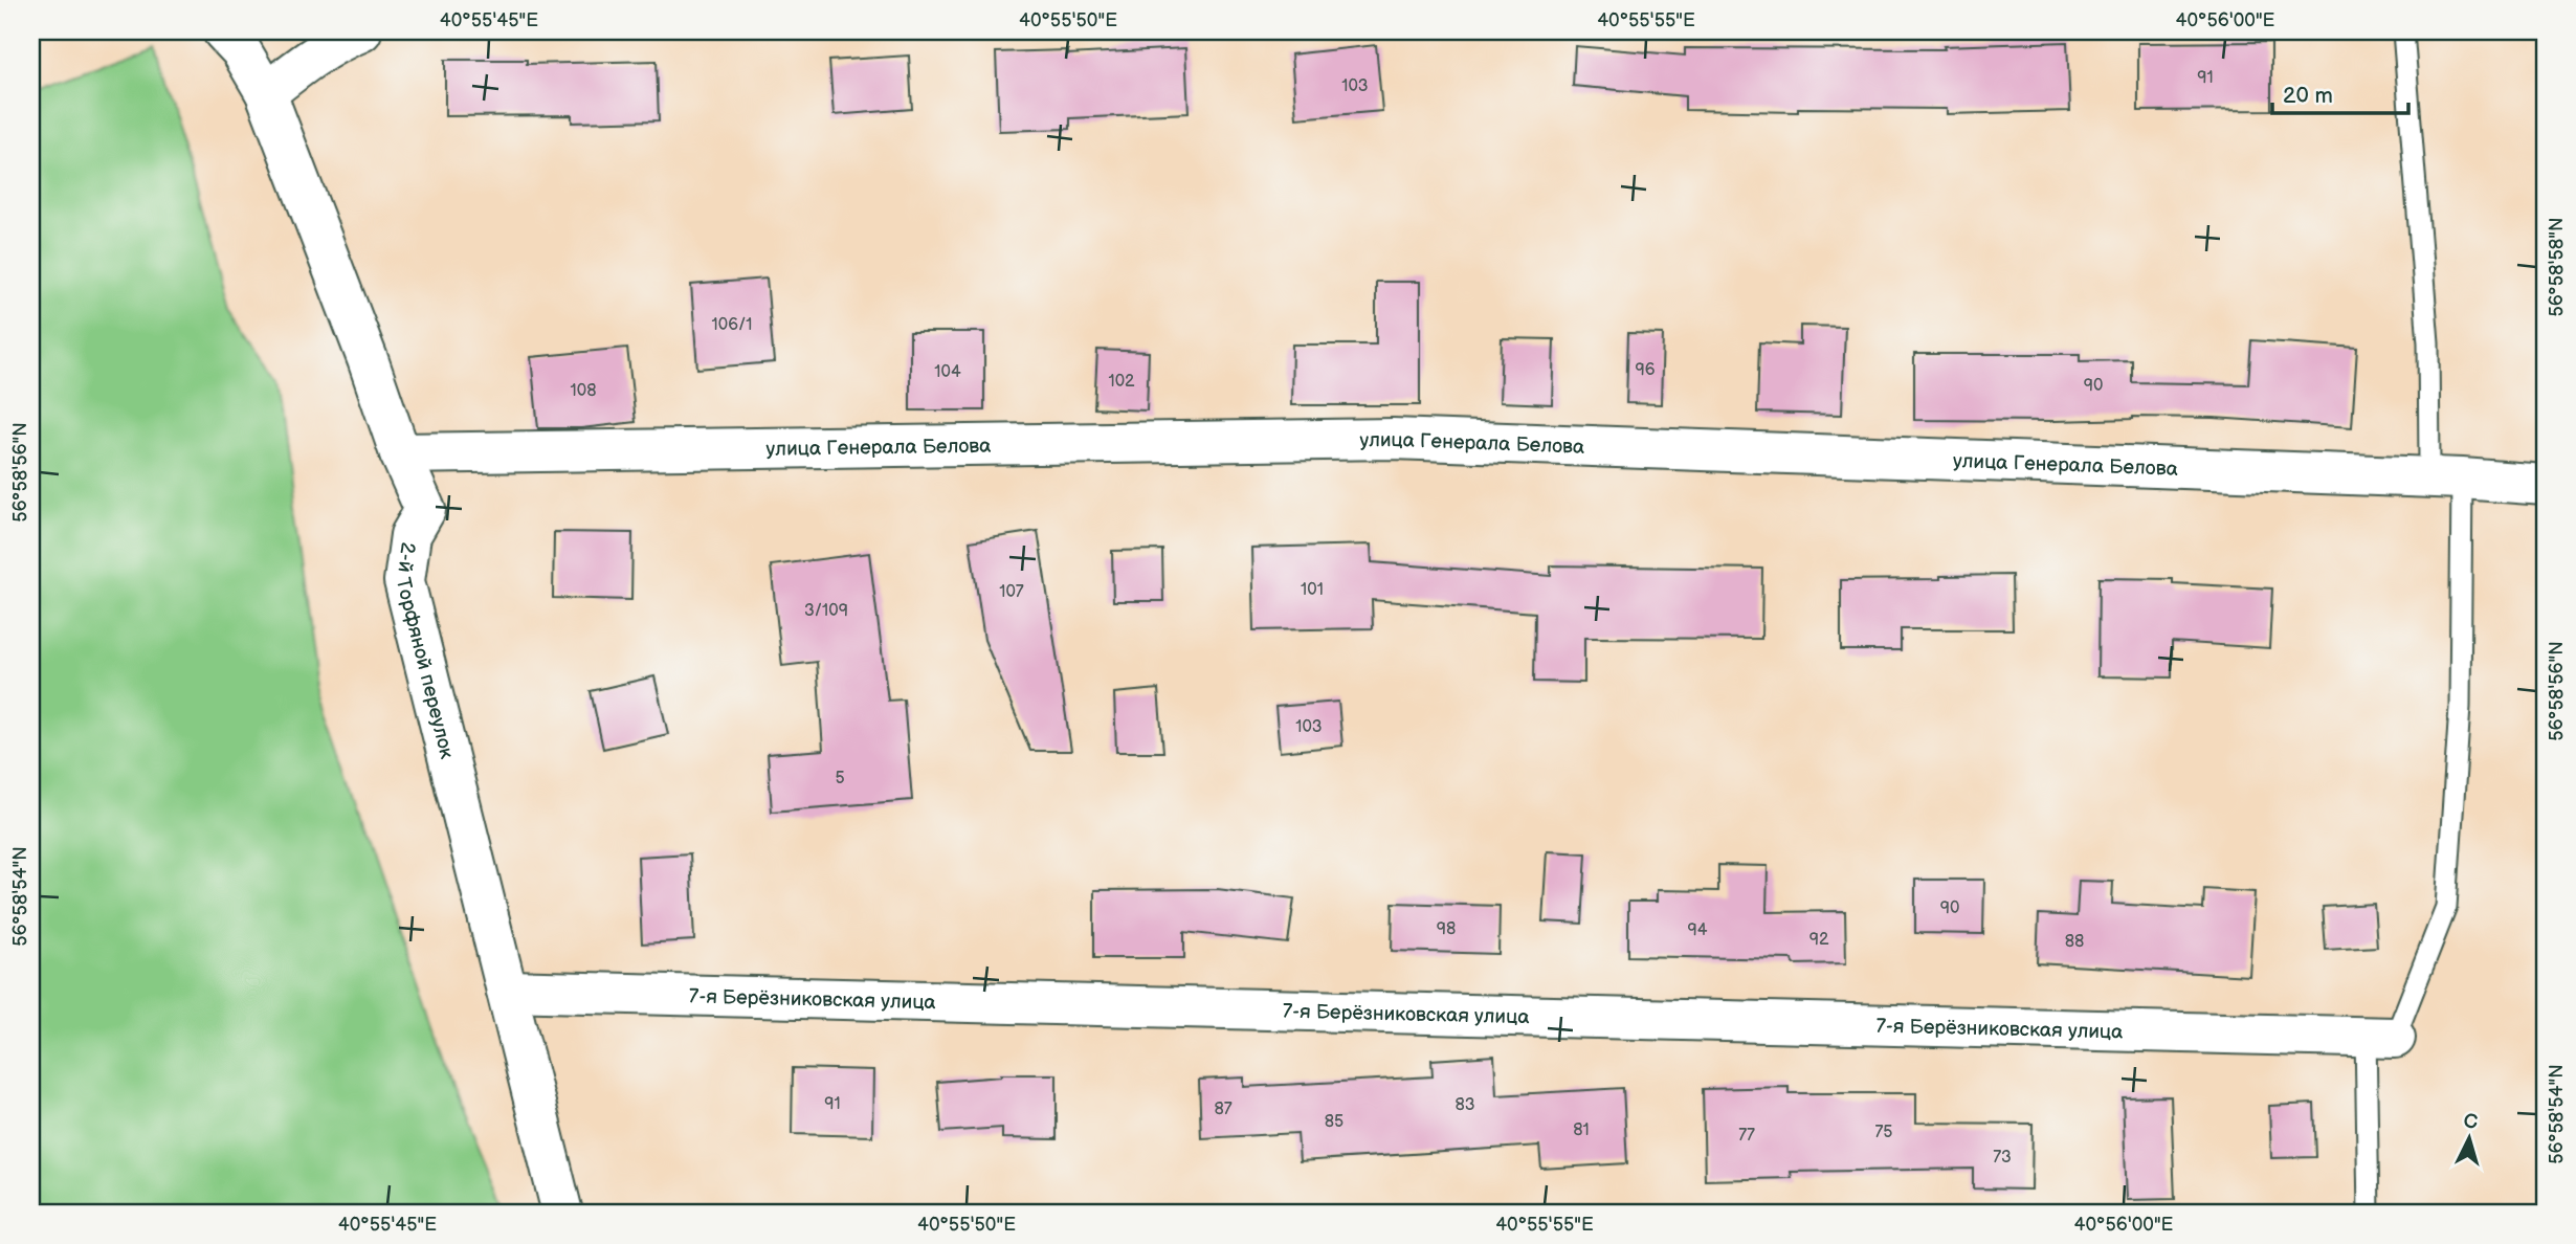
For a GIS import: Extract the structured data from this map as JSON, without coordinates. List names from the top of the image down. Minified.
{"streets":{"street":["улица Генерала Белова","2-й Торфяной переулок","7-я Берёзниковская улица"]},"crossings":[["улица Генерала Белова","2-й Торфяной переулок"],["2-й Торфяной переулок","7-я Берёзниковская улица"]],"house_numbers":["91","103","106/1","96","104","102","90","108","101","107","3/109","103","5","90","98","94","92","88","91","83","87","85","81","75","77","73"],"scale_bar":"20 m","north":"top","coordinates":["40°55'45\"E","40°55'50\"E","40°55'55\"E","40°56'00\"E","56°58'58\"N","56°58'56\"N","56°58'54\"N"]}
